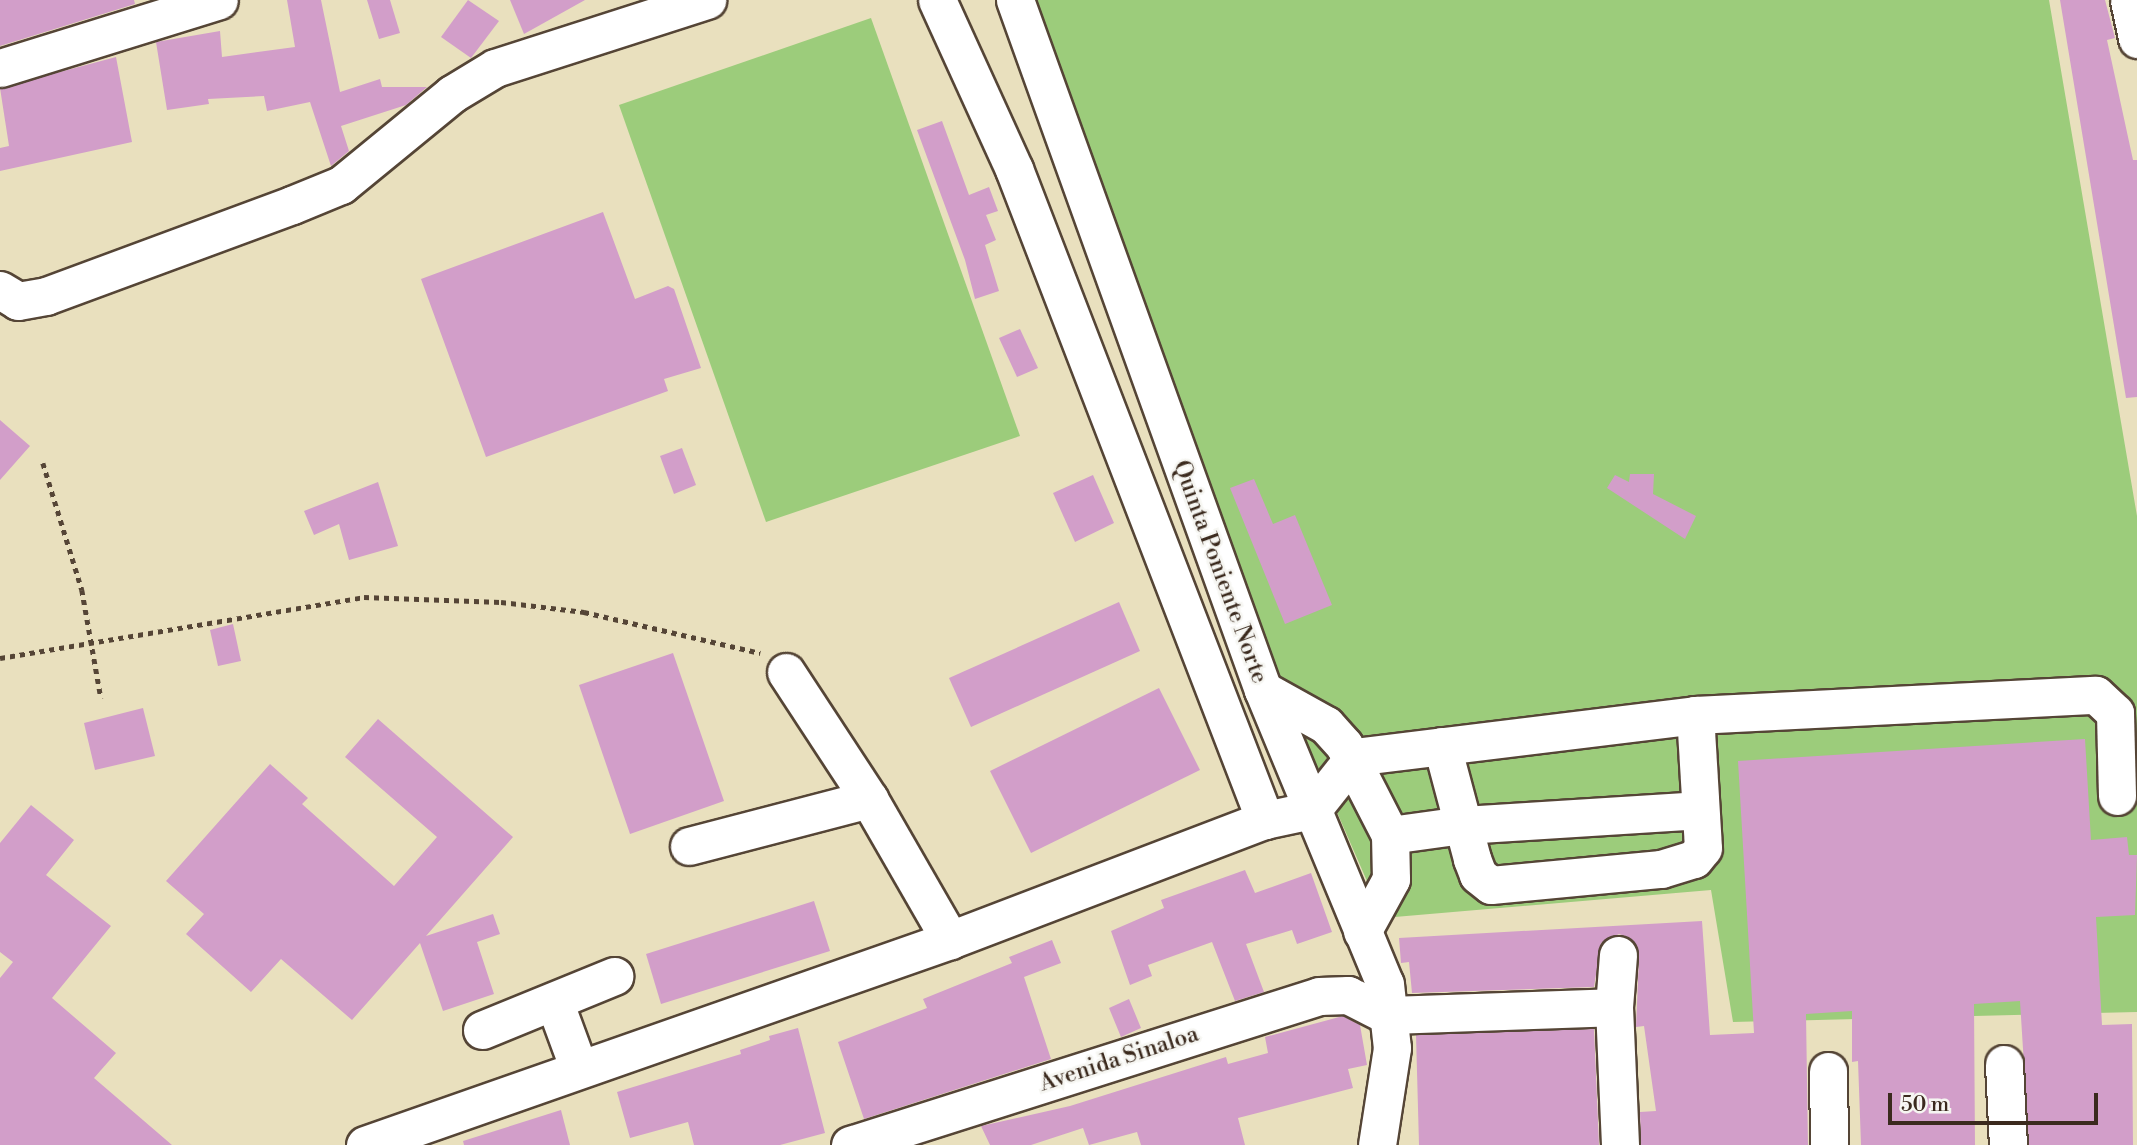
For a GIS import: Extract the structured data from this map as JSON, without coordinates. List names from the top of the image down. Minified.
{"streets":{"street":["Quinta Poniente Norte","Avenida Sinaloa"]},"crossings":[["Quinta Poniente Norte","Avenida Sinaloa"]],"scale_bar":"50 m"}
